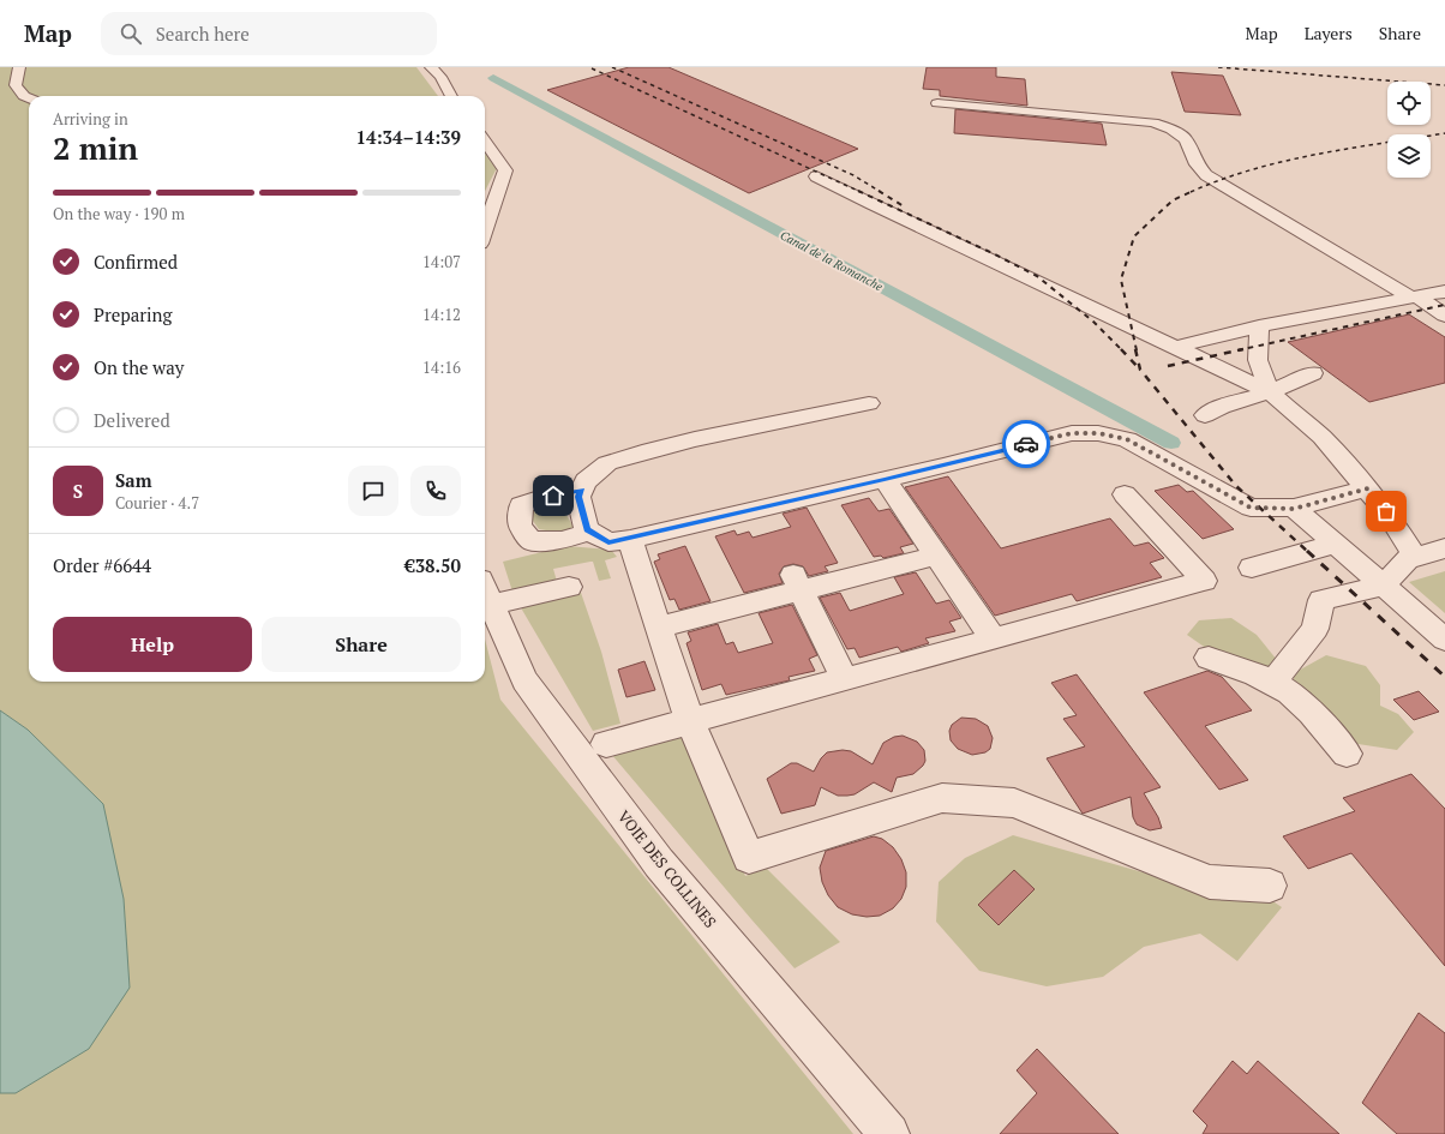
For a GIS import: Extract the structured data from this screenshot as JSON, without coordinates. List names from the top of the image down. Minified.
{"streets":{"street":["VOIE DES COLLINES"]},"water":["Canal de la Romanche"],"page":{"header":"Map","search":"Search here","nav":["Map","Layers","Share"],"heading":["2 min","Arriving in","14:34–14:39"],"panel":["Sam","Courier · 4.7","Order #6644","€38.50"],"bar":"On the way · 190 m","list":[["Confirmed","14:07"],["Preparing","14:12"],["On the way","14:16"],"Delivered"],"round":"S","buttons":["Help","Share"]}}
